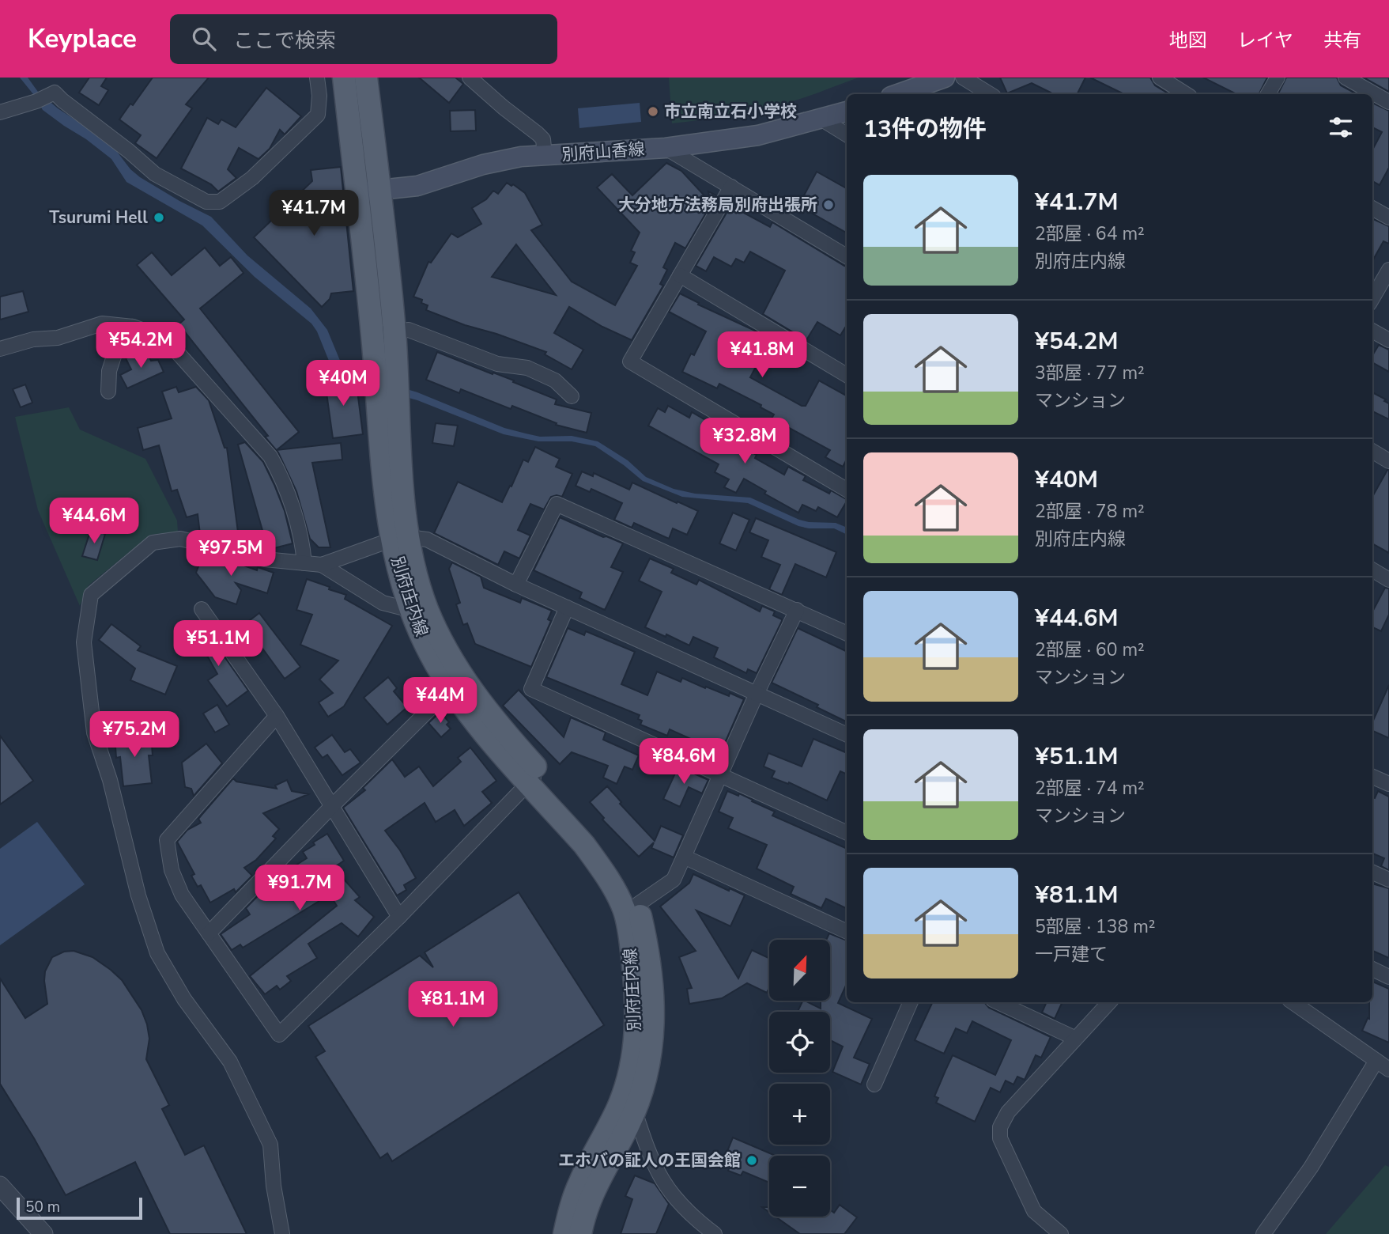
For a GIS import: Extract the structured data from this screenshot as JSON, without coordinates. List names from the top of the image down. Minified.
{"streets":{"main road":["別府山香線","別府庄内線"]},"crossings":[["別府山香線","別府庄内線"]],"places":["市立南立石小学校","大分地方法務局別府出張所","Tsurumi Hell","エホバの証人の王国会館"],"scale_bar":"50 m","north":"top right","page":{"header":"Keyplace","search":"ここで検索","nav":["地図","レイヤ","共有"],"heading":"13件の物件","list":[{"name":"¥41.7M","note":"2部屋 · 64 m² · 別府庄内線"},{"name":"¥54.2M","note":"3部屋 · 77 m² · マンション"},{"name":"¥40M","note":"2部屋 · 78 m² · 別府庄内線"},{"name":"¥44.6M","note":"2部屋 · 60 m² · マンション"},{"name":"¥51.1M","note":"2部屋 · 74 m² · マンション"},{"name":"¥81.1M","note":"5部屋 · 138 m² · 一戸建て"}],"price":["¥41.7M","¥54.2M","¥41.8M","¥40M","¥32.8M","¥44.6M","¥97.5M","¥51.1M","¥44M","¥75.2M","¥84.6M","¥91.7M","¥81.1M"],"map_buttons":["+","−"],"scale":"50 m"}}
